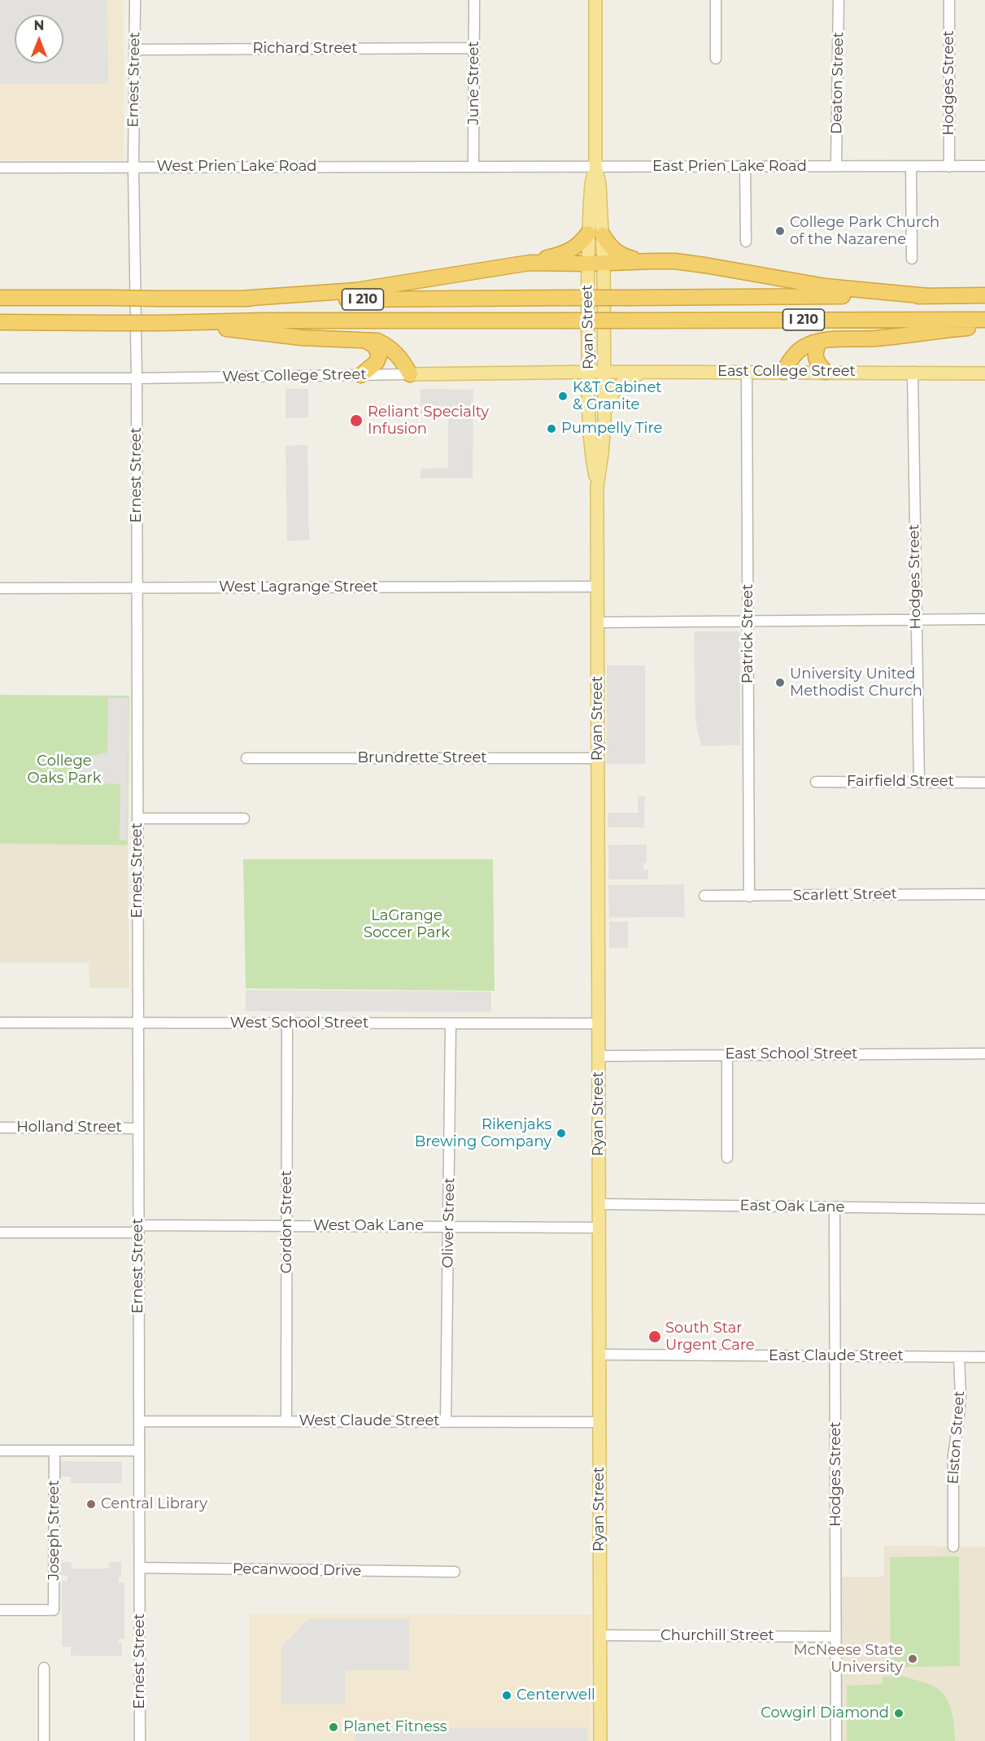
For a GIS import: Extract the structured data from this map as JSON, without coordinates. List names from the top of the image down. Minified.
{"streets":{"highway":["I 210"],"main road":["Ryan Street","East College Street","West College Street"],"street":["Richard Street","Ernest Street","June Street","Deaton Street","Hodges Street","West Prien Lake Road","East Prien Lake Road","West Lagrange Street","Patrick Street","Brundrette Street","Fairfield Street","Scarlett Street","West School Street","East School Street","Holland Street","East Oak Lane","Gordon Street","Oliver Street","West Oak Lane","East Claude Street","West Claude Street","Elston Street","Joseph Street","Pecanwood Drive","Churchill Street"]},"crossings":[["Richard Street","Ernest Street"],["Richard Street","June Street"],["Ernest Street","West Prien Lake Road"],["Ernest Street","West College Street"],["Ernest Street","West Lagrange Street"],["Ernest Street","West School Street"],["Ernest Street","Holland Street"],["Ernest Street","West Oak Lane"],["Ernest Street","West Claude Street"],["Ernest Street","Pecanwood Drive"],["June Street","West Prien Lake Road"],["June Street","East Prien Lake Road"],["Deaton Street","East Prien Lake Road"],["Hodges Street","East Prien Lake Road"],["Hodges Street","East College Street"],["Hodges Street","Fairfield Street"],["Hodges Street","East Oak Lane"],["Hodges Street","East Claude Street"],["Hodges Street","Churchill Street"],["West Prien Lake Road","East Prien Lake Road"],["East Prien Lake Road","Ryan Street"],["Ryan Street","East College Street"],["Ryan Street","West College Street"],["Ryan Street","West Lagrange Street"],["Ryan Street","Brundrette Street"],["Ryan Street","West School Street"],["Ryan Street","East School Street"],["Ryan Street","East Oak Lane"],["Ryan Street","West Oak Lane"],["Ryan Street","East Claude Street"],["Ryan Street","West Claude Street"],["Ryan Street","Churchill Street"],["East College Street","West College Street"],["East College Street","Patrick Street"],["Patrick Street","Scarlett Street"],["West School Street","Gordon Street"],["West School Street","Oliver Street"],["Gordon Street","West Oak Lane"],["Gordon Street","West Claude Street"],["Oliver Street","West Oak Lane"],["Oliver Street","West Claude Street"],["East Claude Street","Elston Street"]],"parks":["College Oaks Park","LaGrange Soccer Park"],"places":["College Park Church of the Nazarene","K&T Cabinet & Granite","Reliant Specialty Infusion","Pumpelly Tire","University United Methodist Church","Rikenjaks Brewing Company","South Star Urgent Care","Central Library","McNeese State University","Centerwell","Cowgirl Diamond","Planet Fitness"],"north":"top"}
